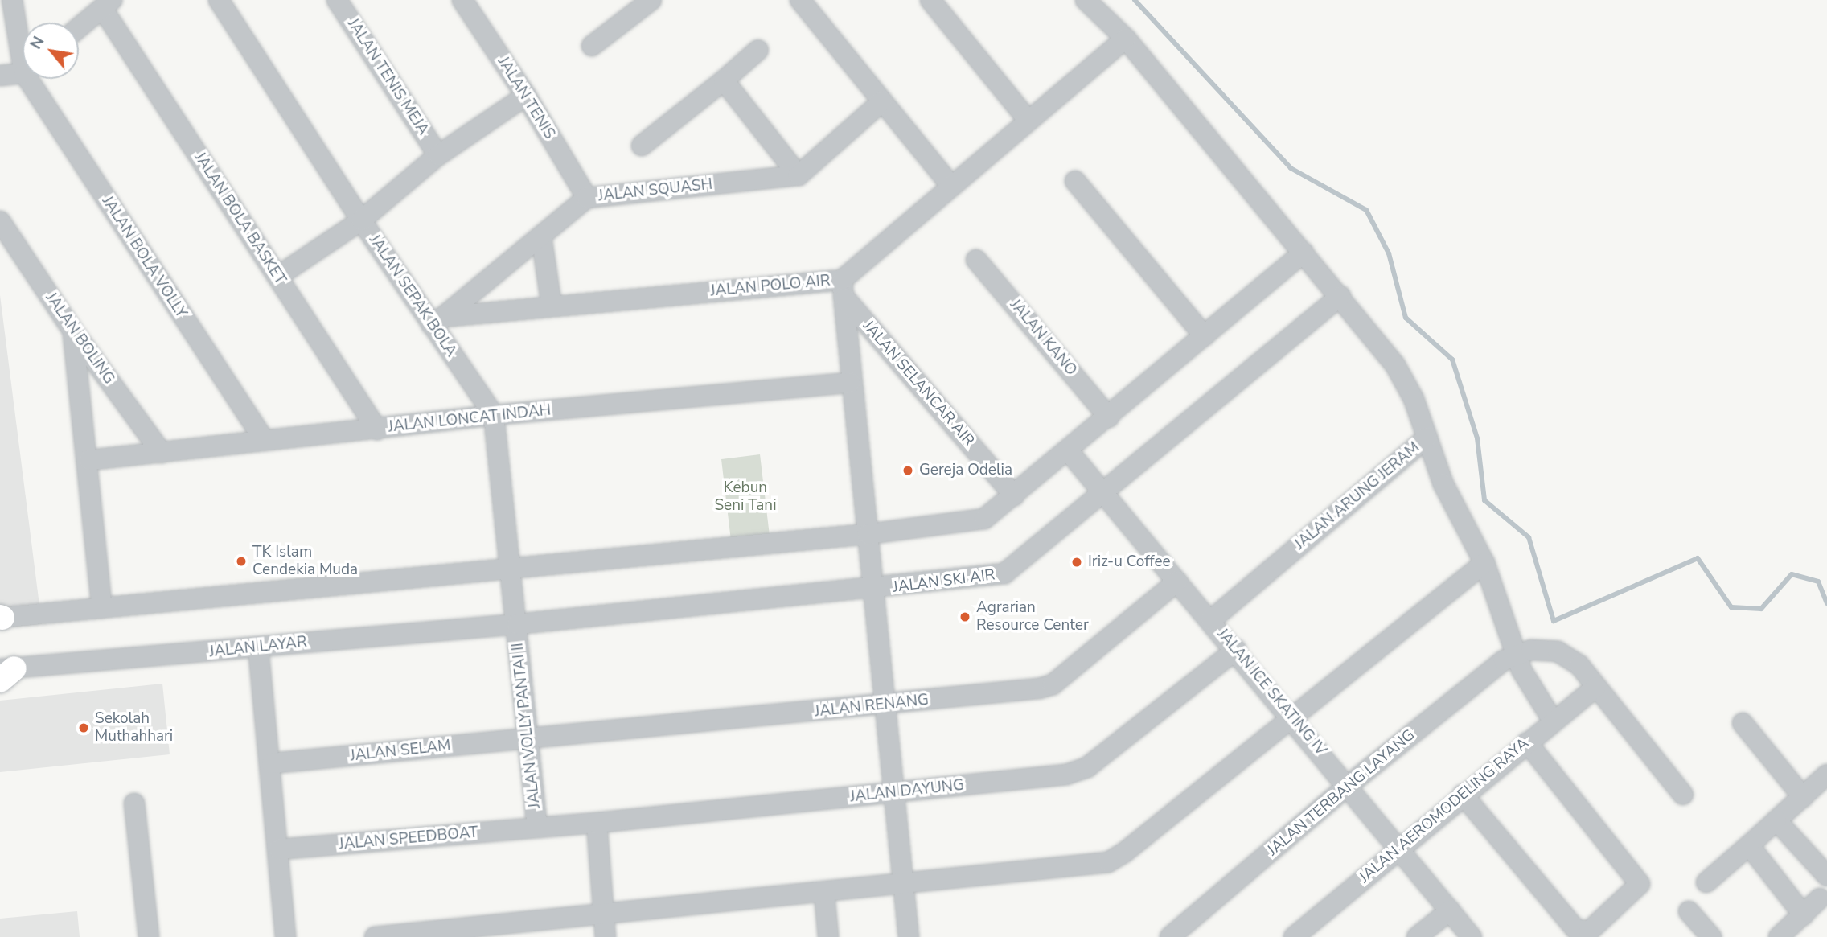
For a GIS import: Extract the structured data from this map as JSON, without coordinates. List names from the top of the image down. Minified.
{"streets":{"street":["JALAN TENIS MEJA","JALAN TENIS","JALAN SQUASH","JALAN BOLA BASKET","JALAN BOLA VOLLY","JALAN POLO AIR","JALAN SEPAK BOLA","JALAN KANO","JALAN BOLING","JALAN SELANCAR AIR","JALAN LONCAT INDAH","JALAN ARUNG JERAM","JALAN SKI AIR","JALAN LAYAR","JALAN ICE SKATING IV","JALAN RENANG","JALAN VOLLY PANTAI II","JALAN SELAM","JALAN DAYUNG","JALAN TERBANG LAYANG","JALAN AEROMODELING RAYA","JALAN SPEEDBOAT"]},"crossings":[["JALAN TENIS","JALAN SQUASH"],["JALAN SQUASH","JALAN POLO AIR"],["JALAN SQUASH","JALAN SEPAK BOLA"],["JALAN BOLA BASKET","JALAN LONCAT INDAH"],["JALAN BOLA VOLLY","JALAN LONCAT INDAH"],["JALAN POLO AIR","JALAN SEPAK BOLA"],["JALAN POLO AIR","JALAN SELANCAR AIR"],["JALAN POLO AIR","JALAN ARUNG JERAM"],["JALAN SEPAK BOLA","JALAN LONCAT INDAH"],["JALAN SEPAK BOLA","JALAN SKI AIR"],["JALAN SEPAK BOLA","JALAN LAYAR"],["JALAN SEPAK BOLA","JALAN VOLLY PANTAI II"],["JALAN BOLING","JALAN LONCAT INDAH"],["JALAN ARUNG JERAM","JALAN SKI AIR"],["JALAN ARUNG JERAM","JALAN ICE SKATING IV"],["JALAN SKI AIR","JALAN LAYAR"],["JALAN SKI AIR","JALAN ICE SKATING IV"],["JALAN SKI AIR","JALAN VOLLY PANTAI II"],["JALAN LAYAR","JALAN VOLLY PANTAI II"],["JALAN ICE SKATING IV","JALAN RENANG"],["JALAN ICE SKATING IV","JALAN DAYUNG"],["JALAN ICE SKATING IV","JALAN TERBANG LAYANG"],["JALAN ICE SKATING IV","JALAN AEROMODELING RAYA"],["JALAN RENANG","JALAN VOLLY PANTAI II"],["JALAN RENANG","JALAN SELAM"],["JALAN VOLLY PANTAI II","JALAN SELAM"],["JALAN VOLLY PANTAI II","JALAN DAYUNG"],["JALAN VOLLY PANTAI II","JALAN SPEEDBOAT"],["JALAN DAYUNG","JALAN SPEEDBOAT"]],"parks":["Kebun Seni Tani"],"places":["Gereja Odelia","TK Islam Cendekia Muda","Iriz-u Coffee","Agrarian Resource Center","Sekolah Muthahhari"],"north":"top left"}
